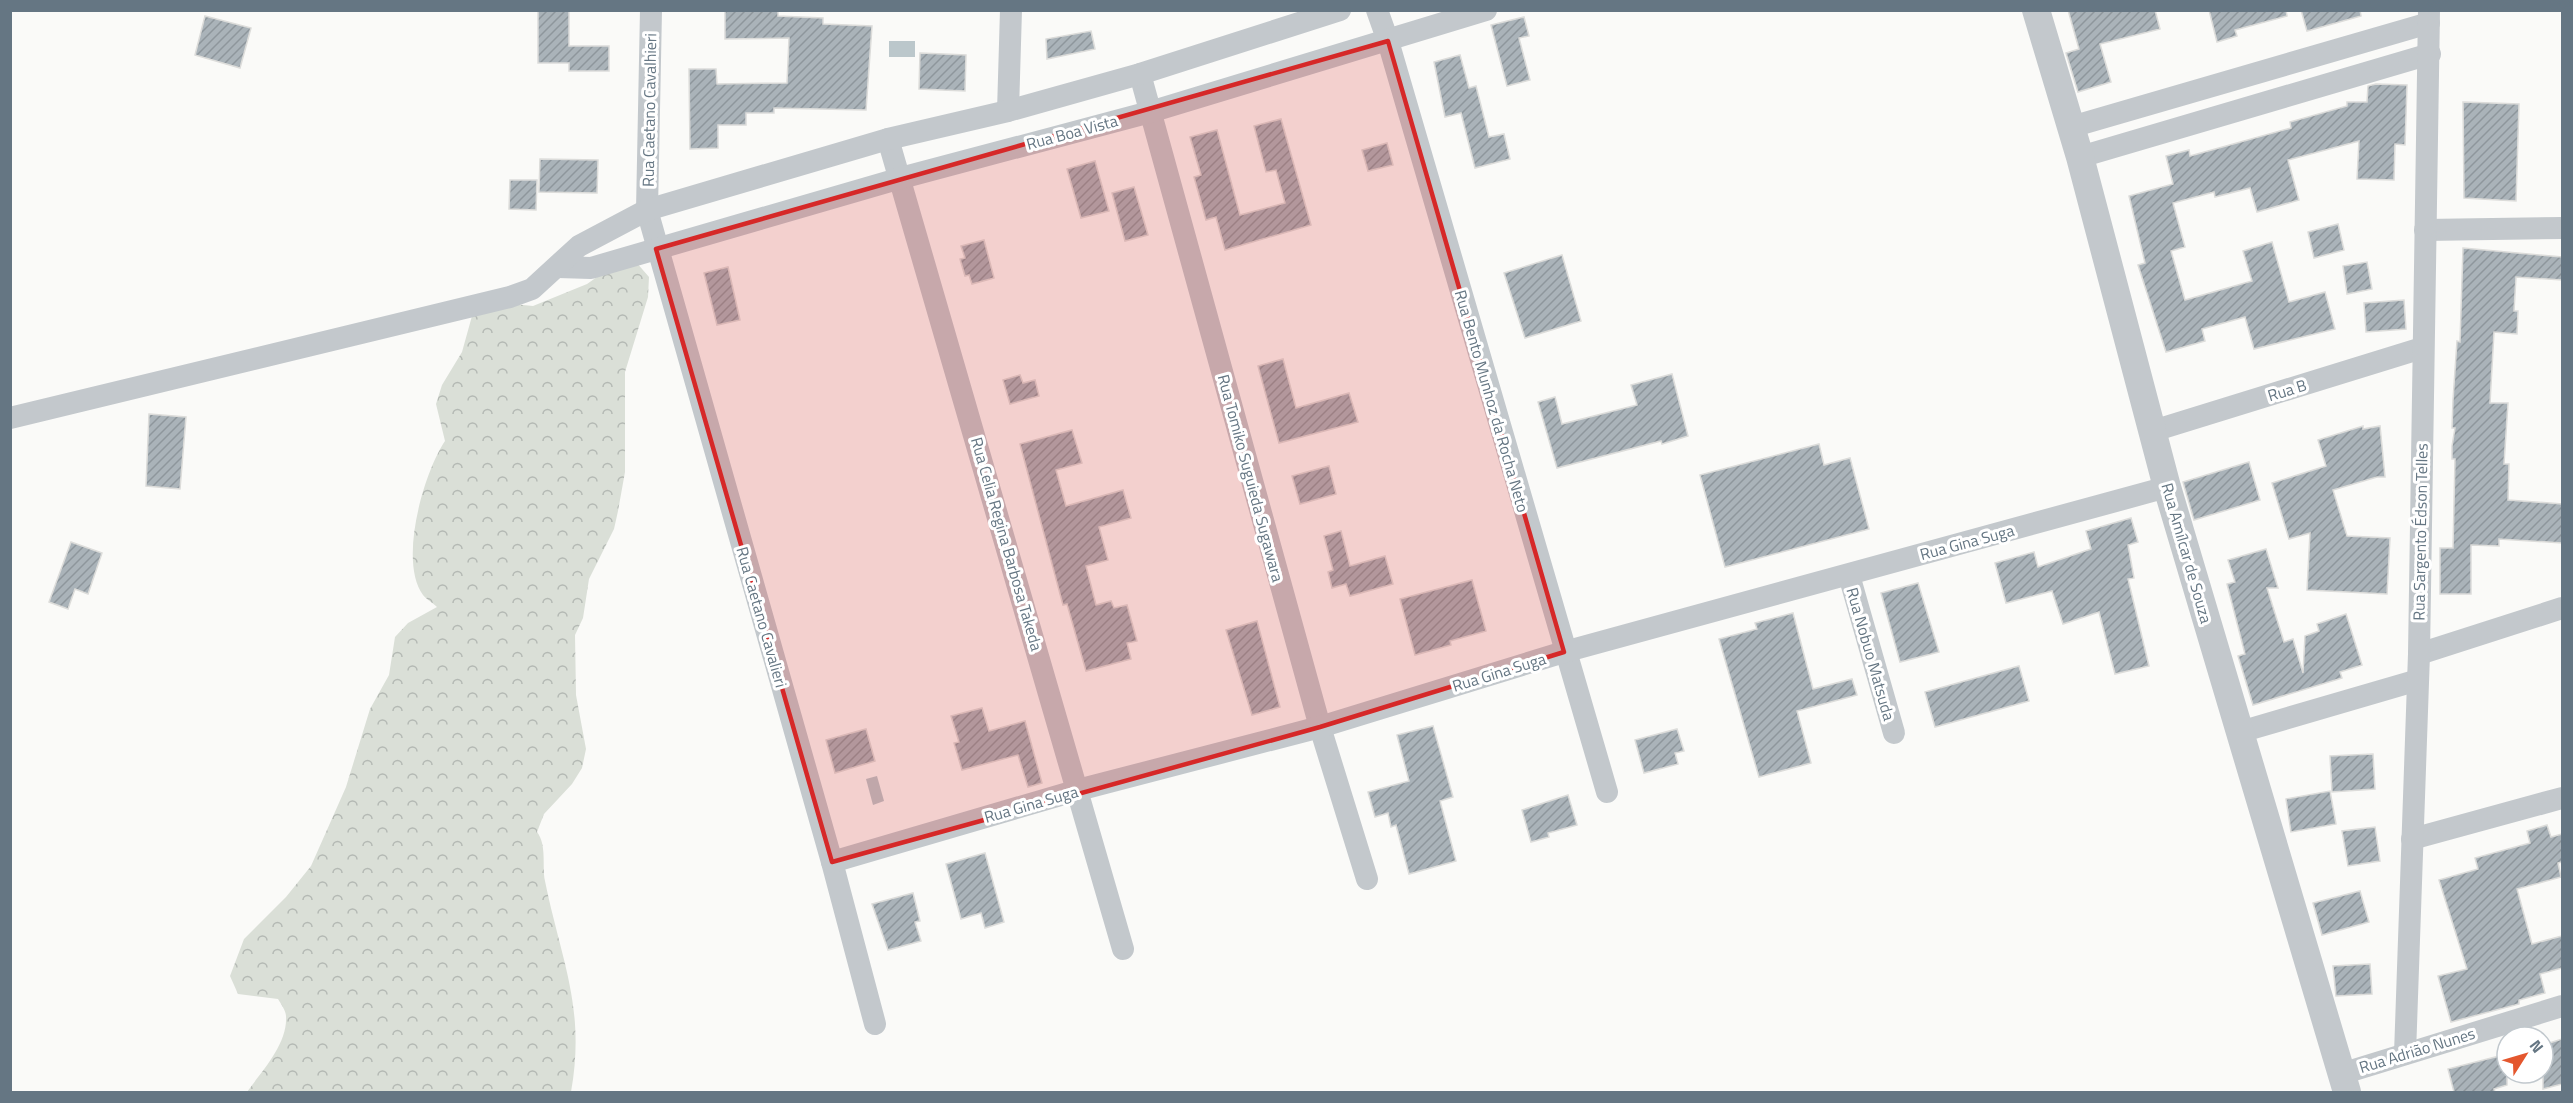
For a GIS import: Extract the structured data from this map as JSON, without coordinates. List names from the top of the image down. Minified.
{"streets":{"street":["Rua Caetano Cavalhieri","Rua Boa Vista","Rua B","Rua Bento Munhoz da Rocha Neto","Rua Tomiko Suguieda Sugawara","Rua Sargento Édson Telles","Rua Gina Suga","Rua Celia Regina Barbosa Takeda","Rua Amílcar de Souza","Rua Caetano Cavalieri","Rua Nobuo Matsuda","Rua Adrião Nunes"]},"crossings":[["Rua Caetano Cavalhieri","Rua Caetano Cavalieri"],["Rua Boa Vista","Rua Bento Munhoz da Rocha Neto"],["Rua Boa Vista","Rua Tomiko Suguieda Sugawara"],["Rua Boa Vista","Rua Celia Regina Barbosa Takeda"],["Rua Boa Vista","Rua Caetano Cavalieri"],["Rua B","Rua Sargento Édson Telles"],["Rua B","Rua Amílcar de Souza"],["Rua Bento Munhoz da Rocha Neto","Rua Gina Suga"],["Rua Tomiko Suguieda Sugawara","Rua Gina Suga"],["Rua Sargento Édson Telles","Rua Adrião Nunes"],["Rua Gina Suga","Rua Celia Regina Barbosa Takeda"],["Rua Gina Suga","Rua Amílcar de Souza"],["Rua Gina Suga","Rua Caetano Cavalieri"],["Rua Gina Suga","Rua Nobuo Matsuda"],["Rua Amílcar de Souza","Rua Adrião Nunes"]],"north":"top right"}
